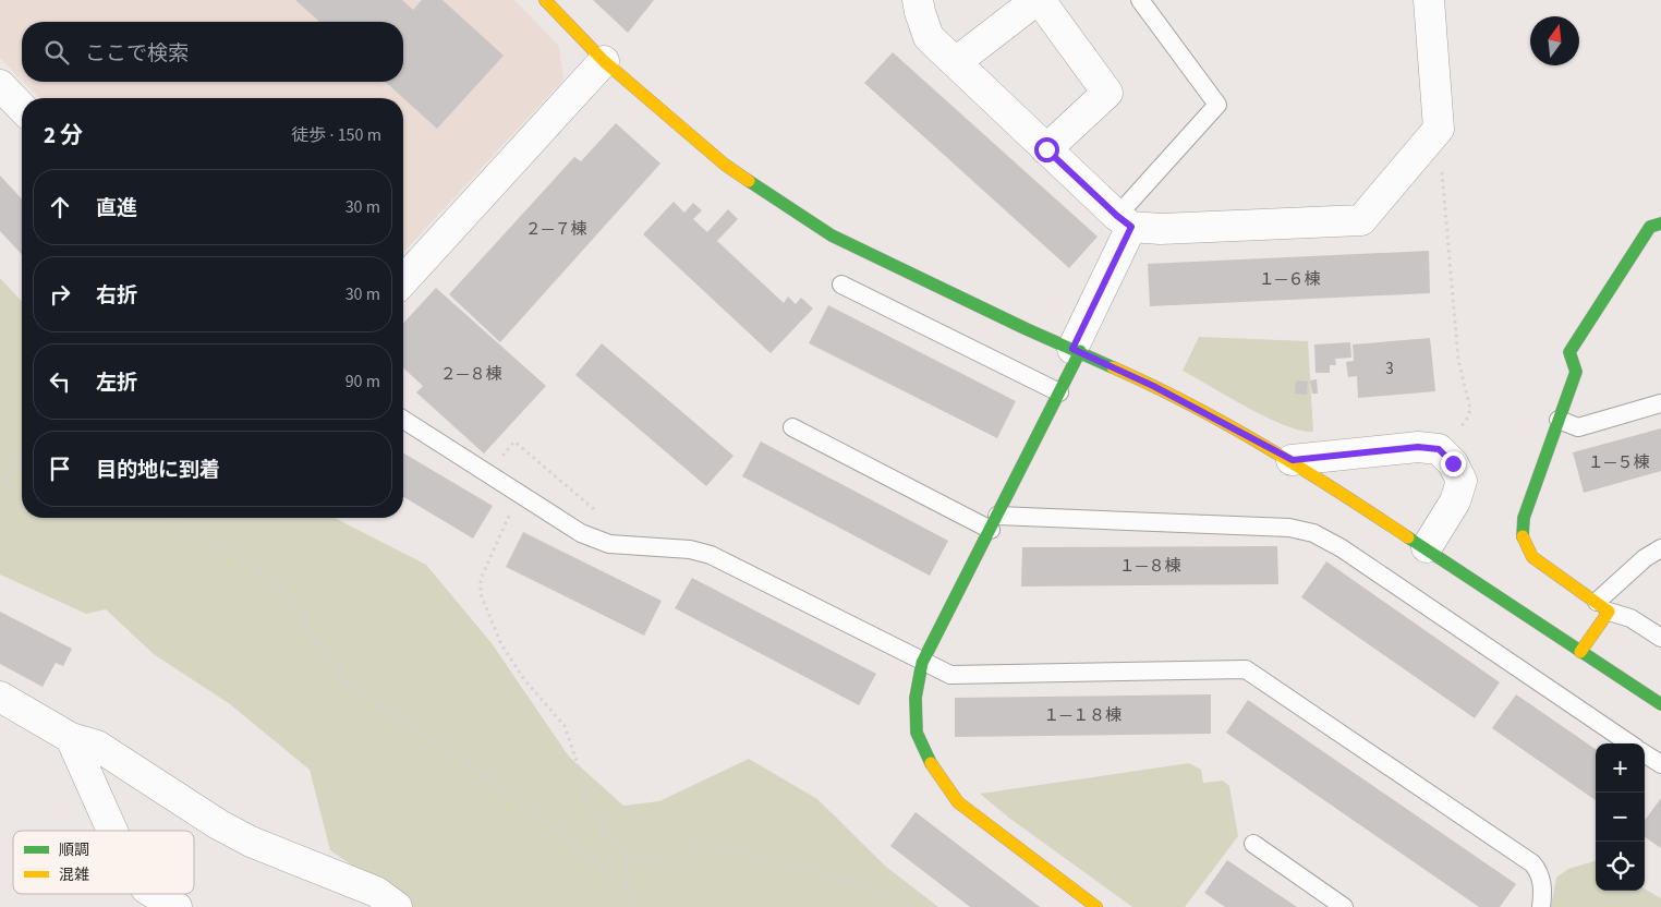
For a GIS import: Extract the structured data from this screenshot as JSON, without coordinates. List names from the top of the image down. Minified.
{"house_numbers":["２―７棟","１―６棟","3","２―８棟","１―５棟","１―８棟","１―１８棟"],"legend":["順調","混雑"],"north":"top","page":{"search":"ここで検索","heading":["2 分","徒歩 · 150 m"],"list":[["直進","30 m"],["右折","30 m"],["左折","90 m"],"目的地に到着"],"map_buttons":["+","−"]}}
